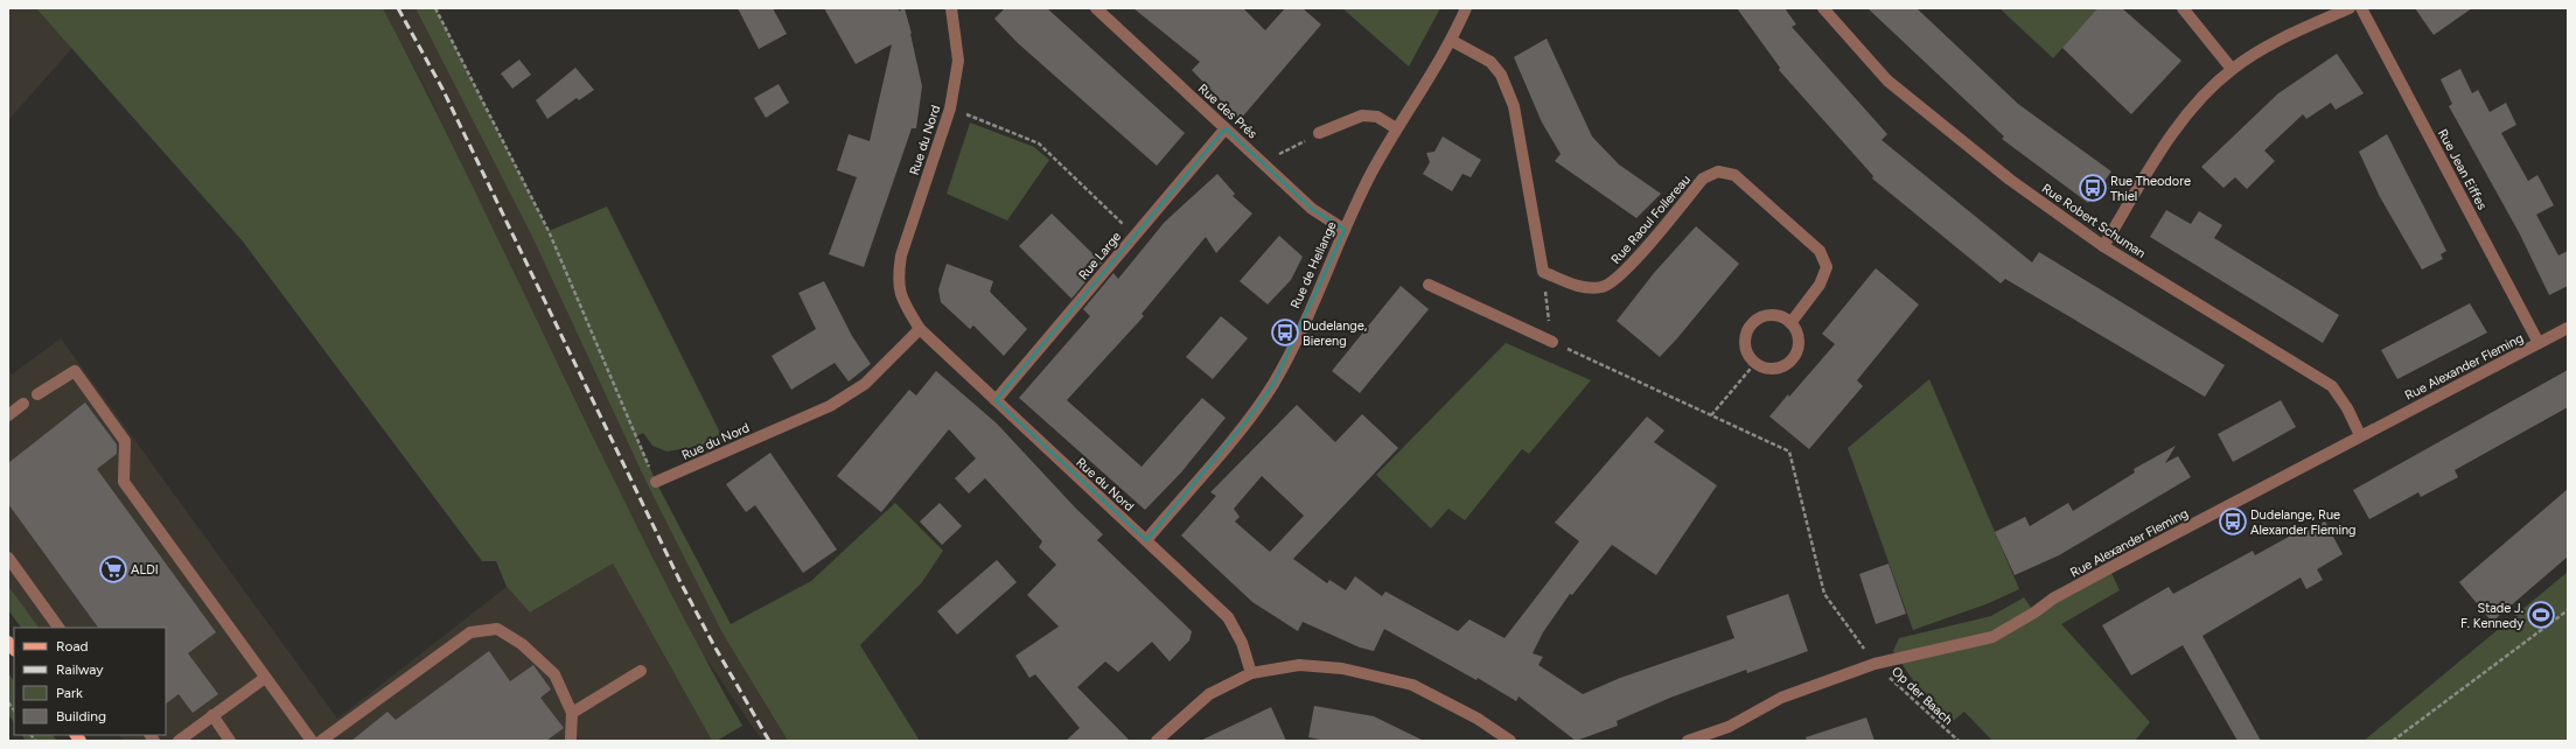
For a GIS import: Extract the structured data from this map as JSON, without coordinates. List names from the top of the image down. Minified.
{"streets":{"street":["Rue des Prés","Rue du Nord","Rue Jean Eiffes","Rue Raoul Follereau","Rue Robert Schuman","Rue Large","Rue de Hellange","Rue Alexander Fleming"],"path":["Op der Baach"]},"crossings":[["Rue des Prés","Rue Large"],["Rue des Prés","Rue de Hellange"],["Rue du Nord","Rue Large"],["Rue du Nord","Rue de Hellange"],["Rue Jean Eiffes","Rue Alexander Fleming"],["Rue Robert Schuman","Rue Alexander Fleming"],["Rue Alexander Fleming","Op der Baach"]],"places":{"bus stop":["Rue Theodore Thiel","Dudelange, Biereng","Dudelange, Rue Alexander Fleming"],"supermarket":["ALDI"],"sports":["Stade J. F. Kennedy"]},"legend":["Road","Railway","Park","Building"]}
